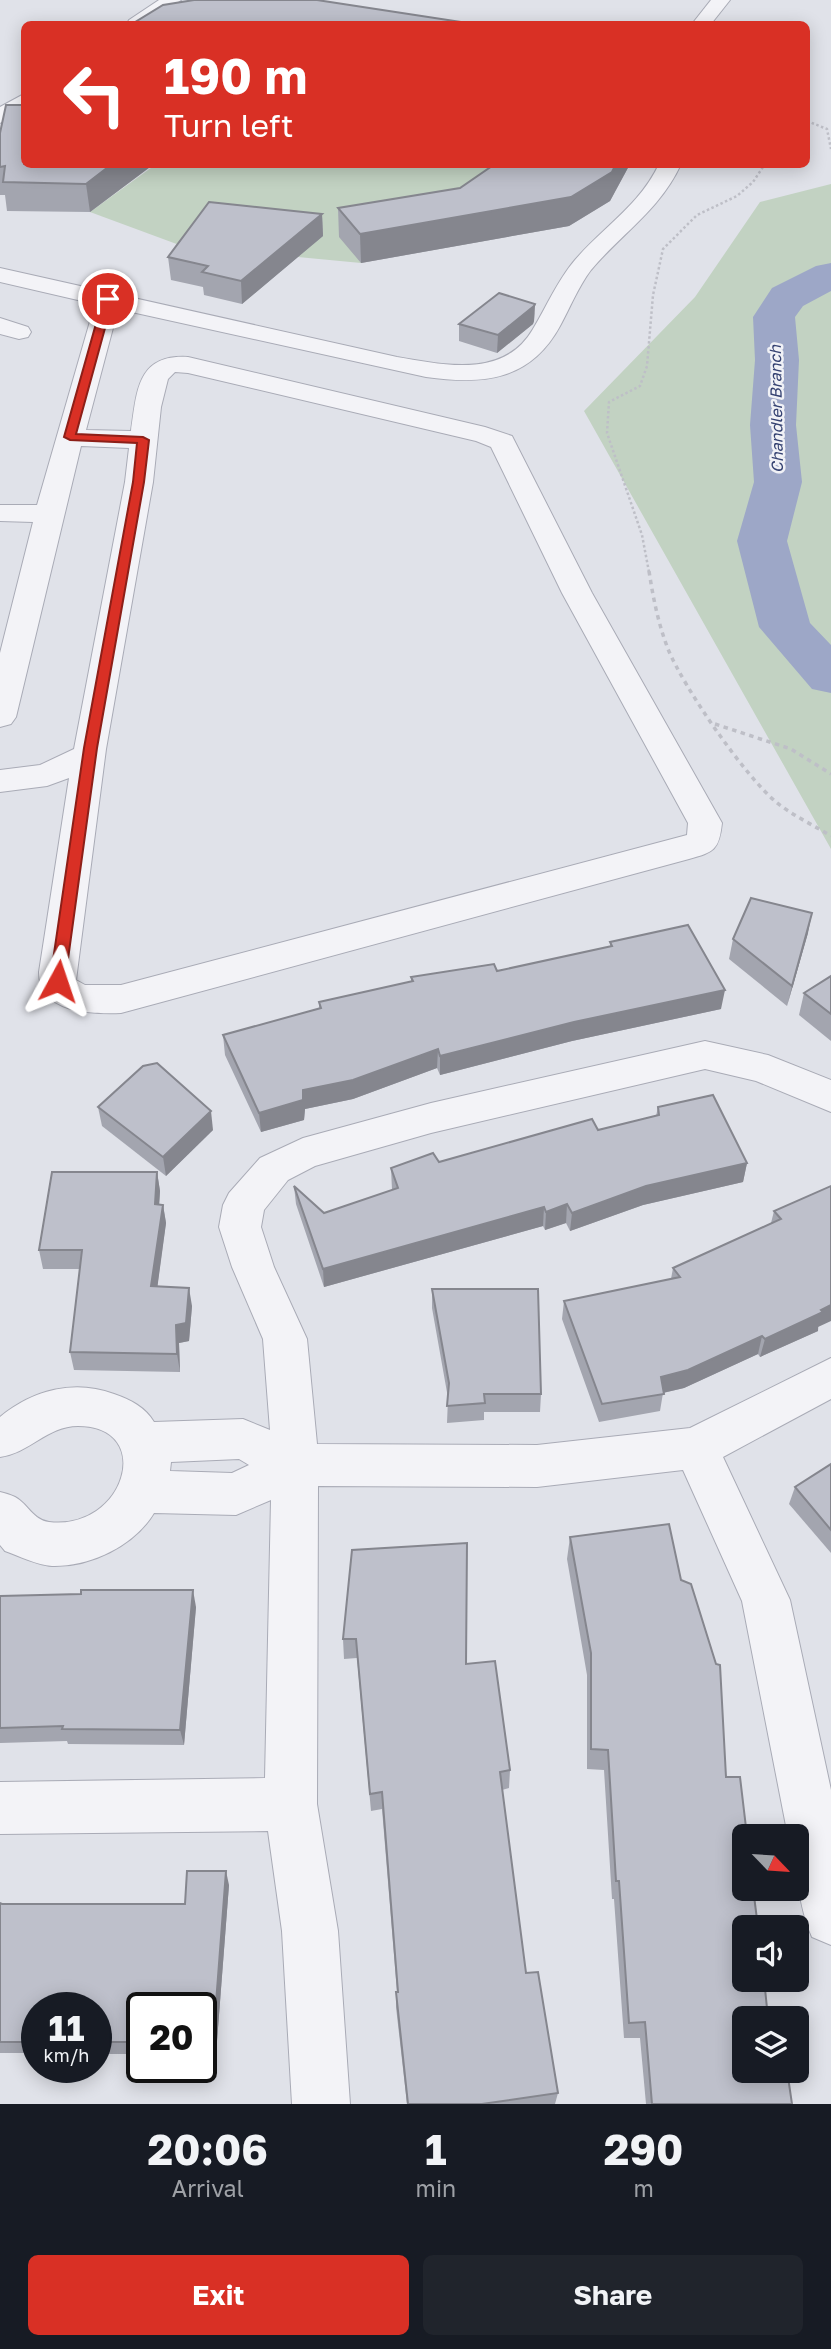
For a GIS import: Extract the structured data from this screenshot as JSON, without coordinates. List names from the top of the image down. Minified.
{"water":["Chandler Branch"],"north":"bottom right","page":{"turn":["190 m","Turn left"],"speed":"11 km/h","limit":"20","eta":["20:06","Arrival","1","min","290","m"],"buttons":["Exit","Share"]}}
